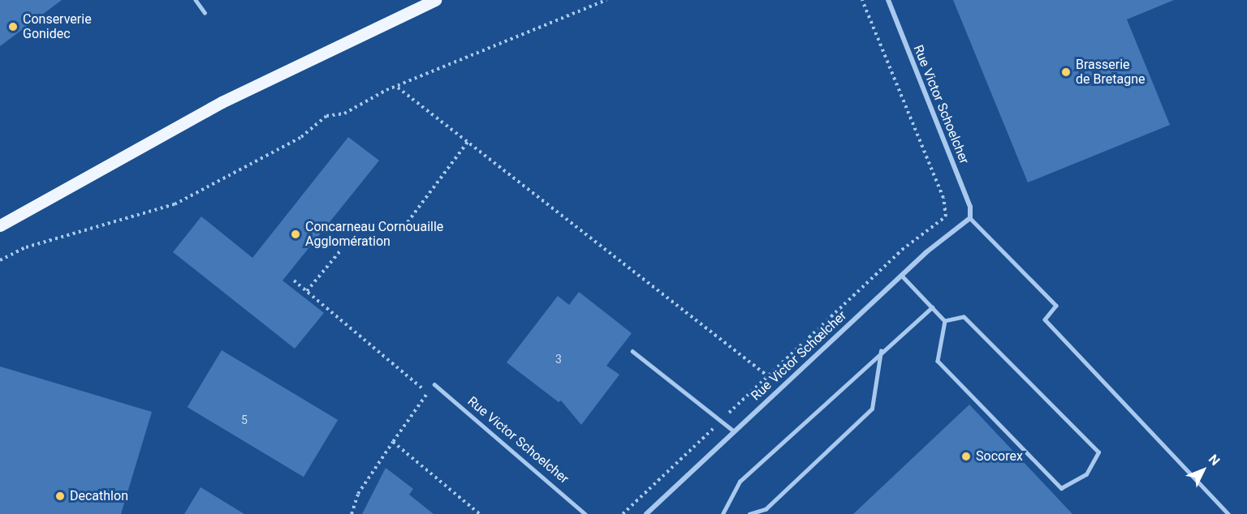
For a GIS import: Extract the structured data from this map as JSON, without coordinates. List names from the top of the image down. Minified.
{"streets":{"street":["Rue Victor Schoelcher","Rue Victor Schœlcher"]},"crossings":[["Rue Victor Schoelcher","Rue Victor Schœlcher"]],"places":["Conserverie Gonidec","Brasserie de Bretagne","Concarneau Cornouaille Agglomération","Socorex","Decathlon"],"house_numbers":["3","5"],"north":"top right"}
